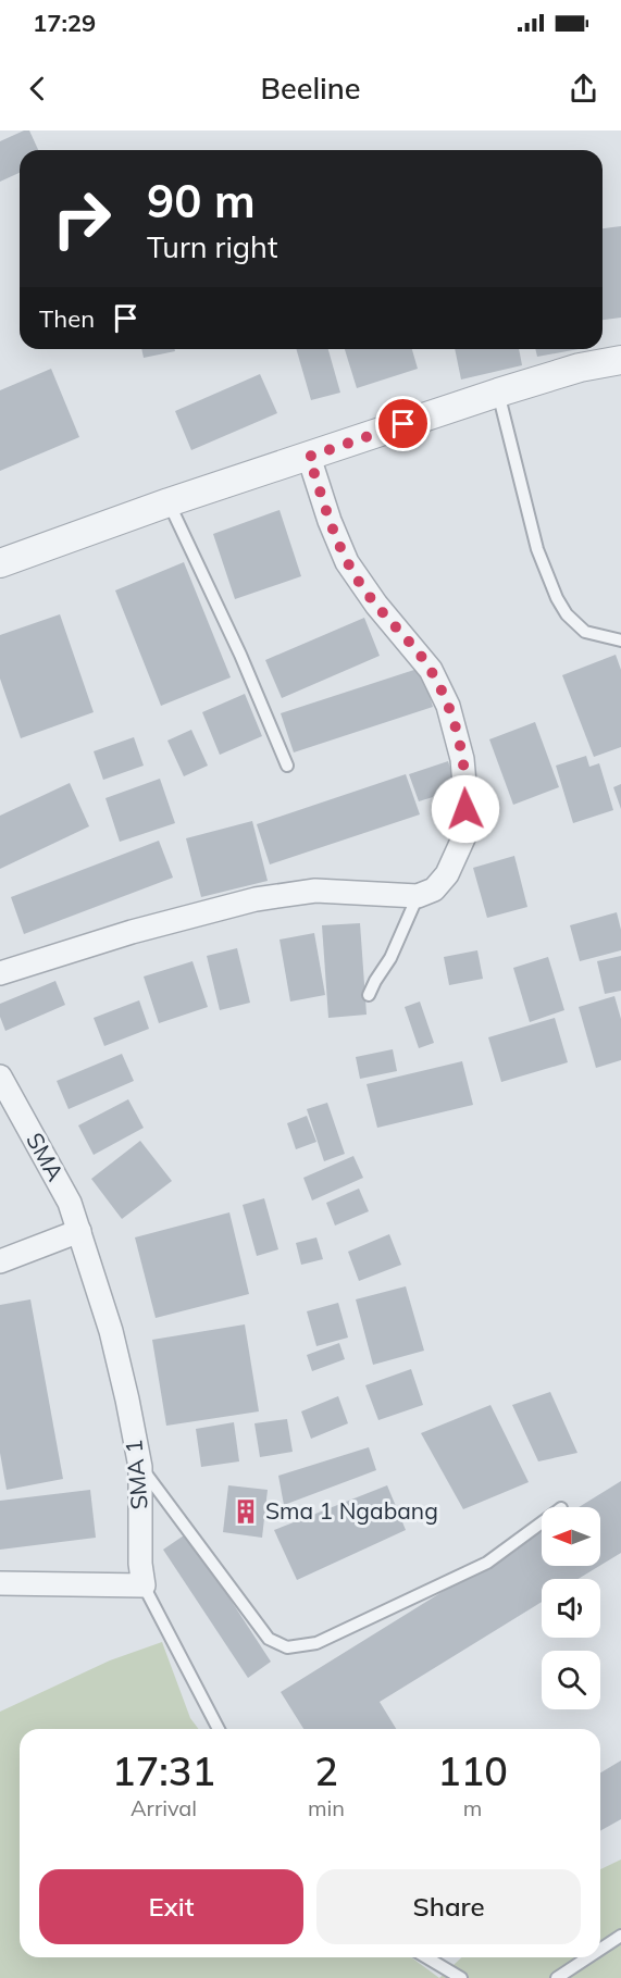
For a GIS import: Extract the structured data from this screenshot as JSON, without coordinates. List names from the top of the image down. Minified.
{"streets":{"street":["SMA","SMA 1"]},"crossings":[["SMA","SMA 1"]],"places":{"building":["Sma 1 Ngabang"]},"north":"left","page":{"status":"17:29","header":"Beeline","turn":["90 m","Turn right"],"then":"Then","eta":["17:31","Arrival","2","min","110","m"],"buttons":["Exit","Share"]}}
